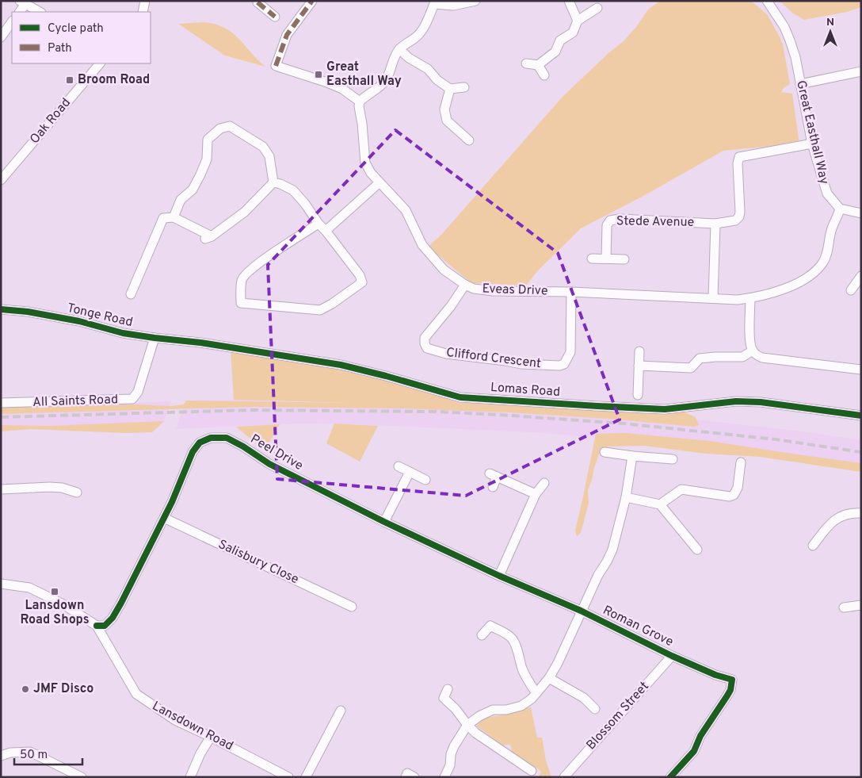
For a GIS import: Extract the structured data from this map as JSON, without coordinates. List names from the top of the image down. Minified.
{"streets":{"street":["Oak Road","Great Easthall Way","Stede Avenue","Eveas Drive","Tonge Road","Clifford Crescent","Lomas Road","All Saints Road","Peel Drive","Salisbury Close","Roman Grove","Blossom Street","Lansdown Road"]},"crossings":[["Great Easthall Way","Stede Avenue"],["Eveas Drive","Clifford Crescent"],["Tonge Road","Lomas Road"],["Tonge Road","All Saints Road"],["Peel Drive","Salisbury Close"],["Peel Drive","Roman Grove"],["Peel Drive","Lansdown Road"],["Roman Grove","Blossom Street"]],"places":{"transit":["Great Easthall Way","Broom Road","Lansdown Road Shops"],"other":["JMF Disco"]},"legend":["Cycle path","Path"],"scale_bar":"50 m","north":"top"}
